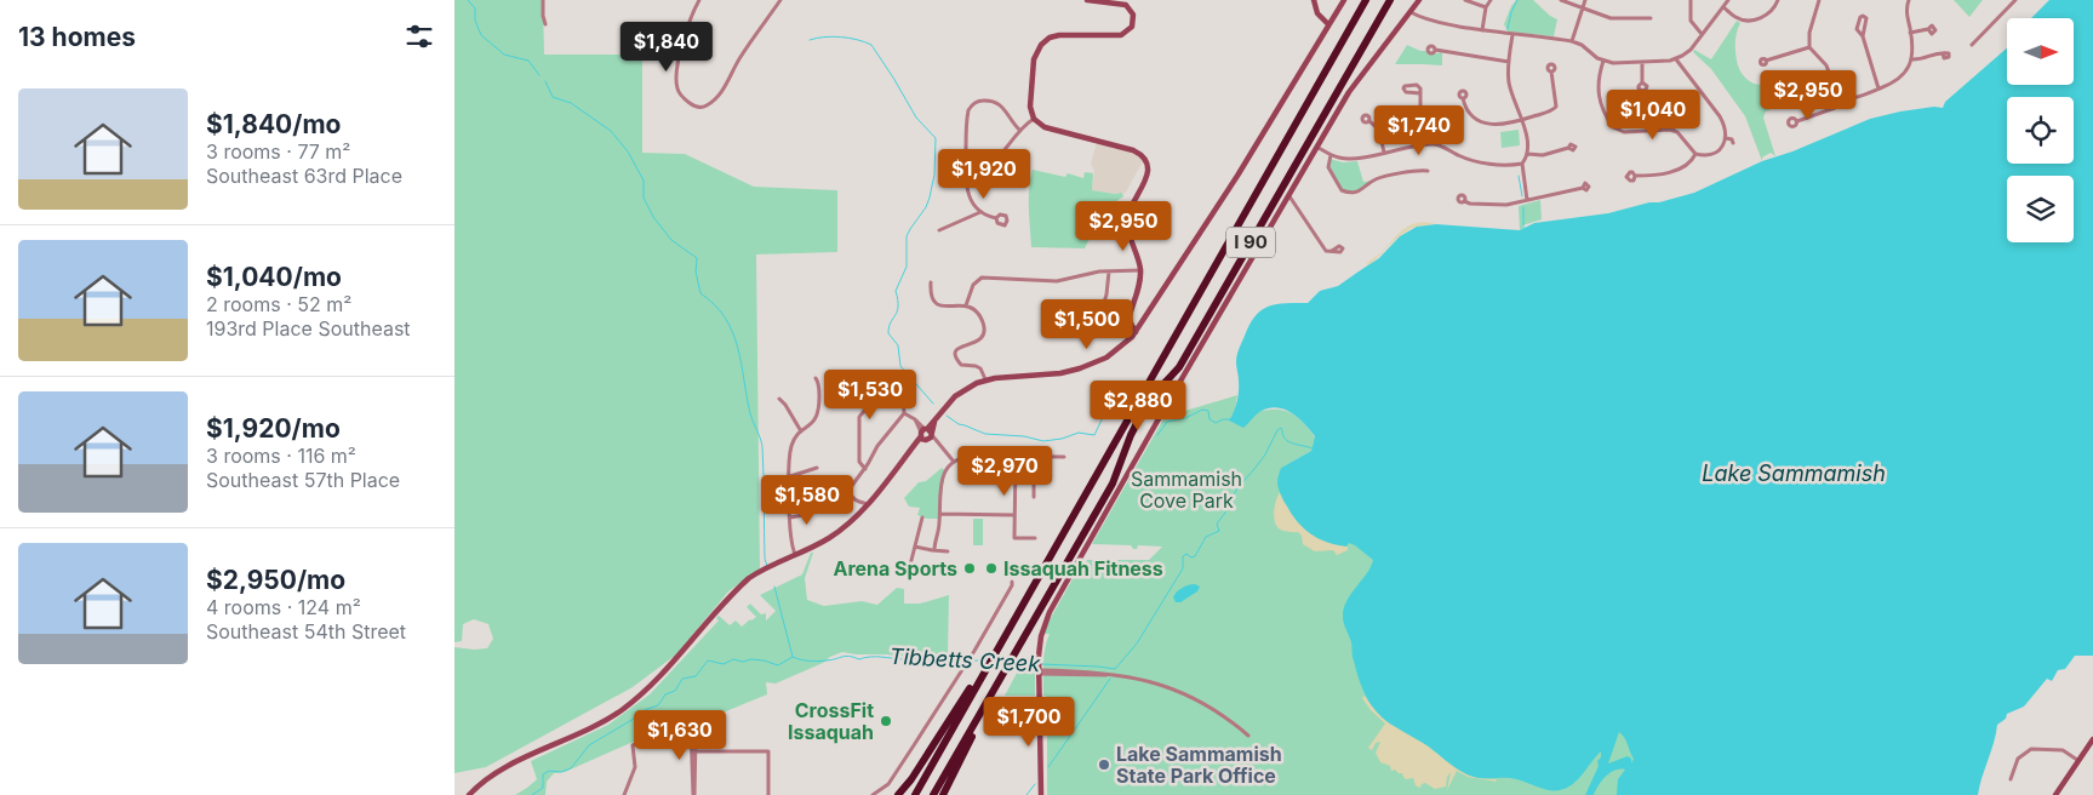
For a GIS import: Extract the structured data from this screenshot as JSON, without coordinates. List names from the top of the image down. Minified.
{"streets":{"highway":["I 90"]},"water":["Lake Sammamish","Tibbetts Creek"],"parks":["Sammamish Cove Park"],"places":["Arena Sports","Issaquah Fitness","CrossFit Issaquah","Lake Sammamish State Park Office"],"north":"right","page":{"heading":"13 homes","price":["$1,840","$2,950","$1,040","$1,740","$1,920","$2,950","$1,500","$1,530","$2,880","$2,970","$1,580","$1,700","$1,630"],"list":[{"name":"$1,840/mo","note":"3 rooms · 77 m² · Southeast 63rd Place"},{"name":"$1,040/mo","note":"2 rooms · 52 m² · 193rd Place Southeast"},{"name":"$1,920/mo","note":"3 rooms · 116 m² · Southeast 57th Place"},{"name":"$2,950/mo","note":"4 rooms · 124 m² · Southeast 54th Street"}]}}
